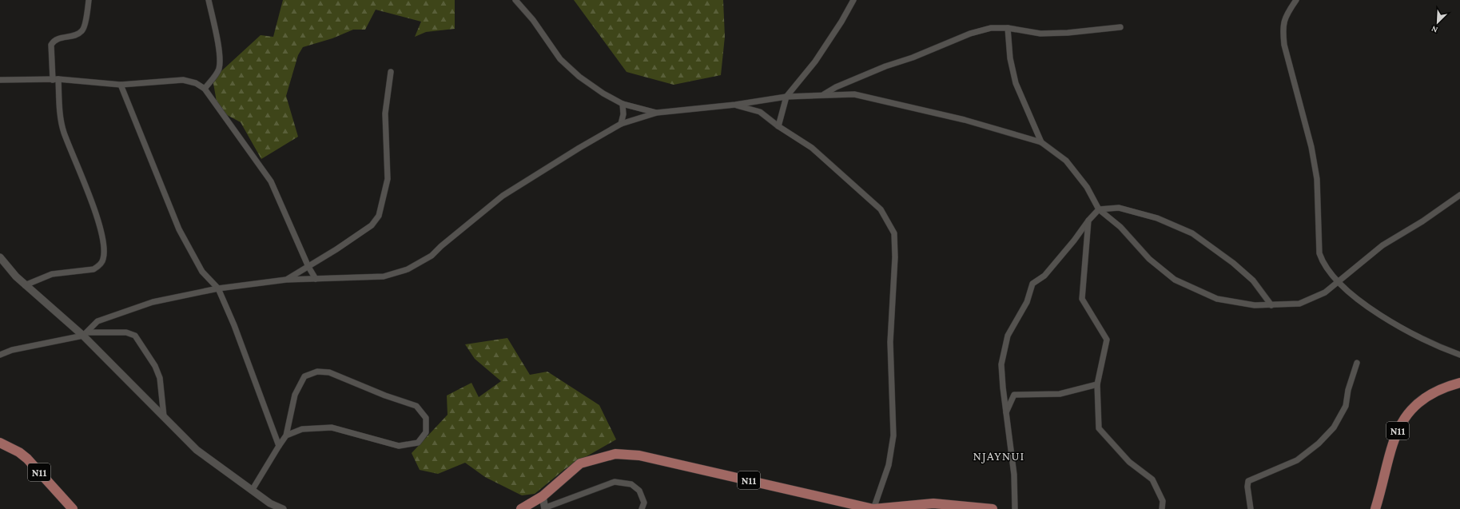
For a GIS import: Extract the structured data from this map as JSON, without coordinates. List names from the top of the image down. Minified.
{"streets":{"highway":["N11"]},"districts":["NJAYNUI"],"north":"bottom left"}
